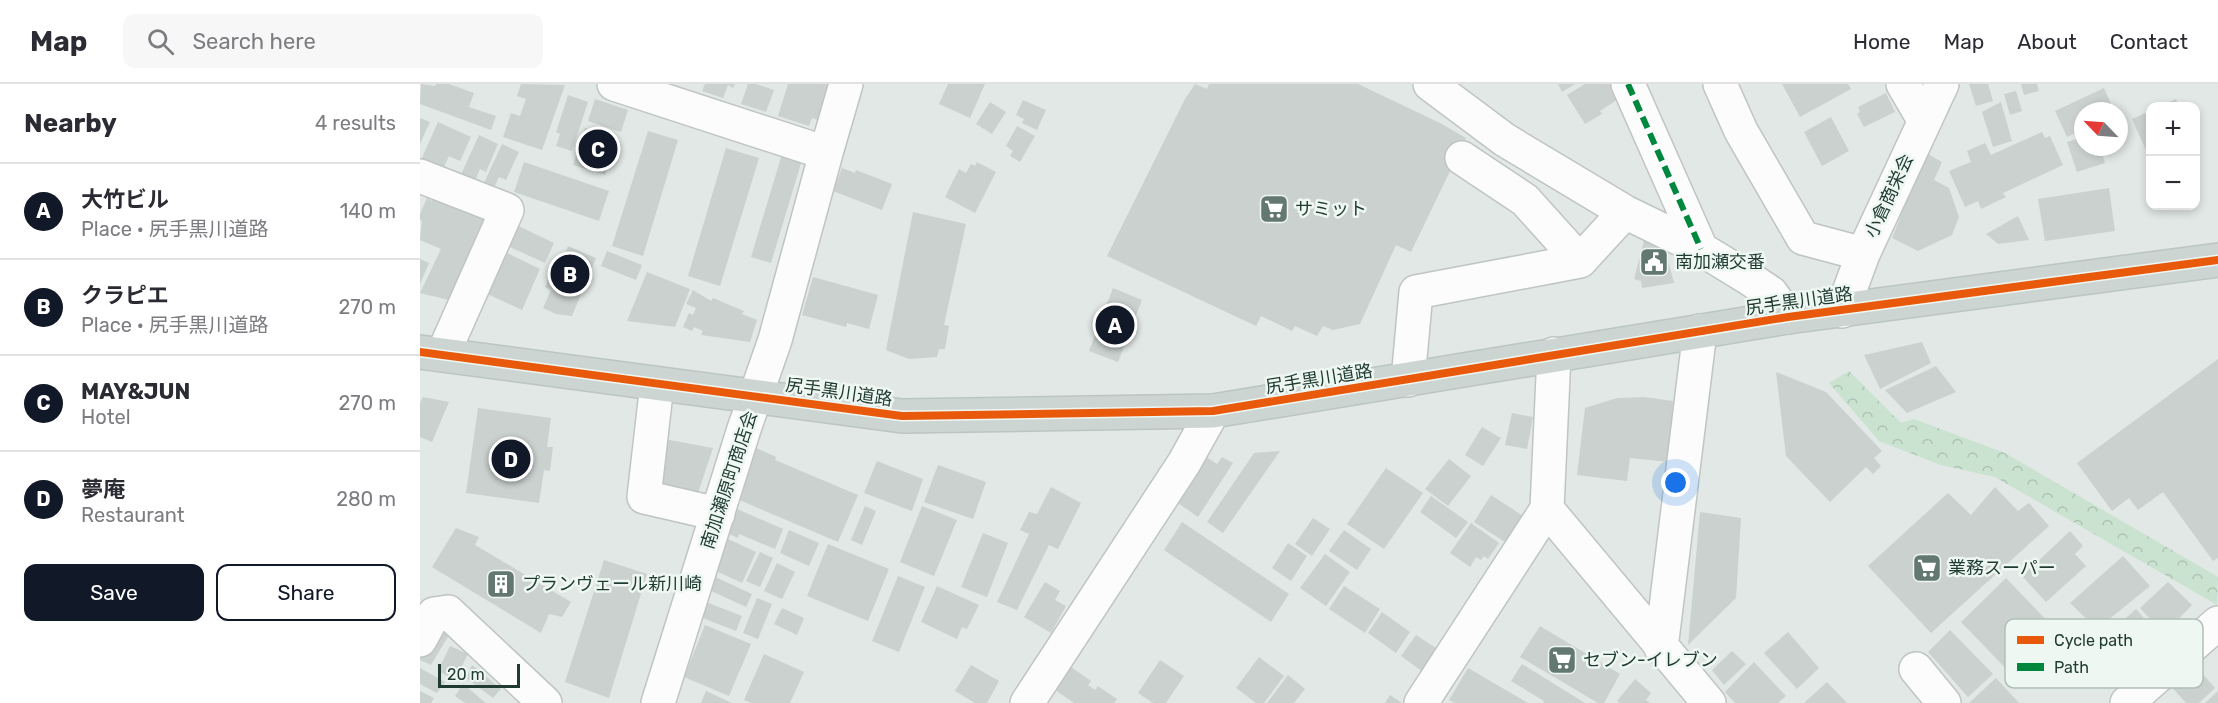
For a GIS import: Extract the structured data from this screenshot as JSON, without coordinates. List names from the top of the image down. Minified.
{"streets":{"main road":["尻手黒川道路"],"street":["小倉商栄会","南加瀬原町商店会"]},"crossings":[["小倉商栄会","尻手黒川道路"],["尻手黒川道路","南加瀬原町商店会"]],"places":{"supermarket":["サミット","業務スーパー","セブン-イレブン"],"public building":["南加瀬交番"],"building":["プランヴェール新川崎"]},"legend":["Cycle path","Path"],"scale_bar":"20 m","north":"top left","page":{"header":"Map","search":"Search here","nav":["Home","Map","About","Contact"],"heading":["Nearby","4 results"],"map_buttons":["+","−"],"pins":["C","B","A","D"],"list":[{"mark":"A","name":"大竹ビル","note":"Place · 尻手黒川道路","value":"140 m"},{"mark":"B","name":"クラピエ","note":"Place · 尻手黒川道路","value":"270 m"},{"mark":"C","name":"MAY&JUN","note":"Hotel","value":"270 m"},{"mark":"D","name":"夢庵","note":"Restaurant","value":"280 m"}],"buttons":["Save","Share"],"scale":"20 m"}}
